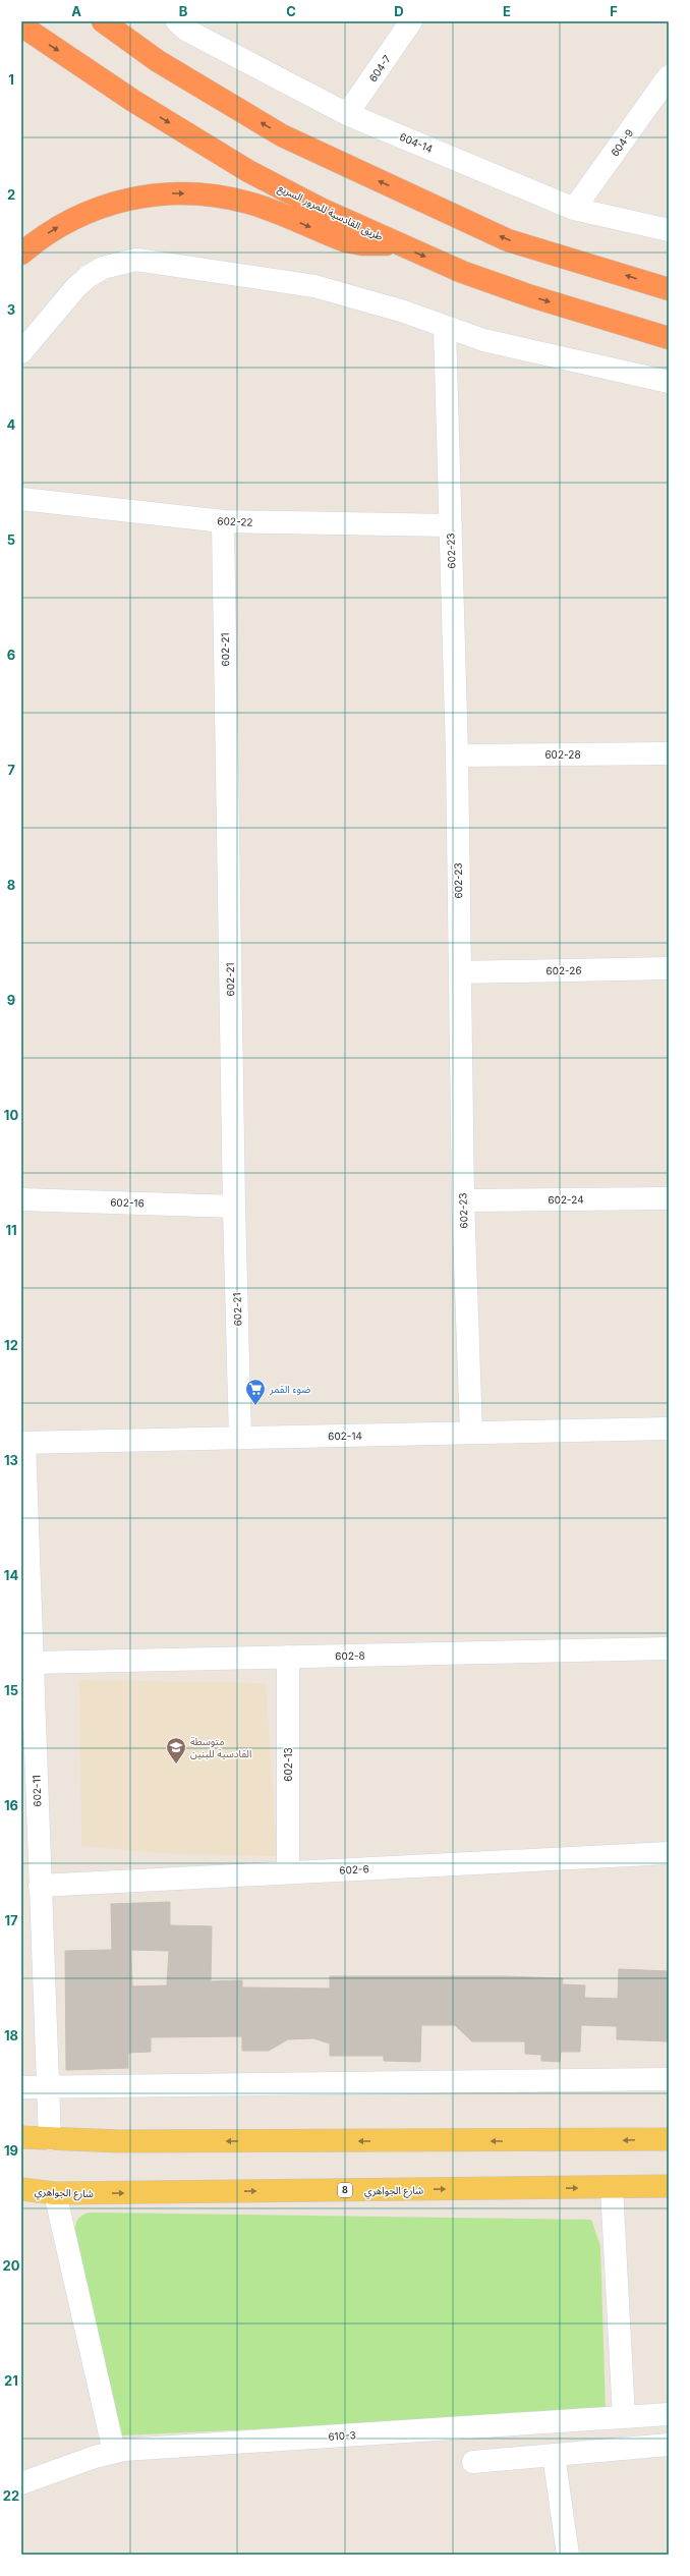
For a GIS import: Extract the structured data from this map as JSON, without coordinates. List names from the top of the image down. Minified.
{"streets":{"highway":["طريق القادسية للمرور السريع"],"main road":["8","شارع الجواهري"],"street":["604-7","604-14","604-9","602-22","602-23","602-21","602-28","602-26","602-24","602-16","602-14","602-8","602-13","602-11","602-6","610-3"]},"crossings":[["604-7","604-14"],["604-14","604-9"],["602-22","602-23"],["602-22","602-21"],["602-23","602-28"],["602-23","602-26"],["602-23","602-24"],["602-23","602-14"],["602-21","602-16"],["602-21","602-14"],["602-14","602-11"],["602-8","602-13"],["602-8","602-11"],["602-13","602-6"],["602-11","602-6"]],"places":{"supermarket":["ضوء القمر"],"school or university":["متوسطة القادسية للبنين"]},"grid":{"columns":["A","B","C","D","E","F"],"rows":["1","2","3","4","5","6","7","8","9","10","11","12","13","14","15","16","17","18","19","20","21","22"]}}
